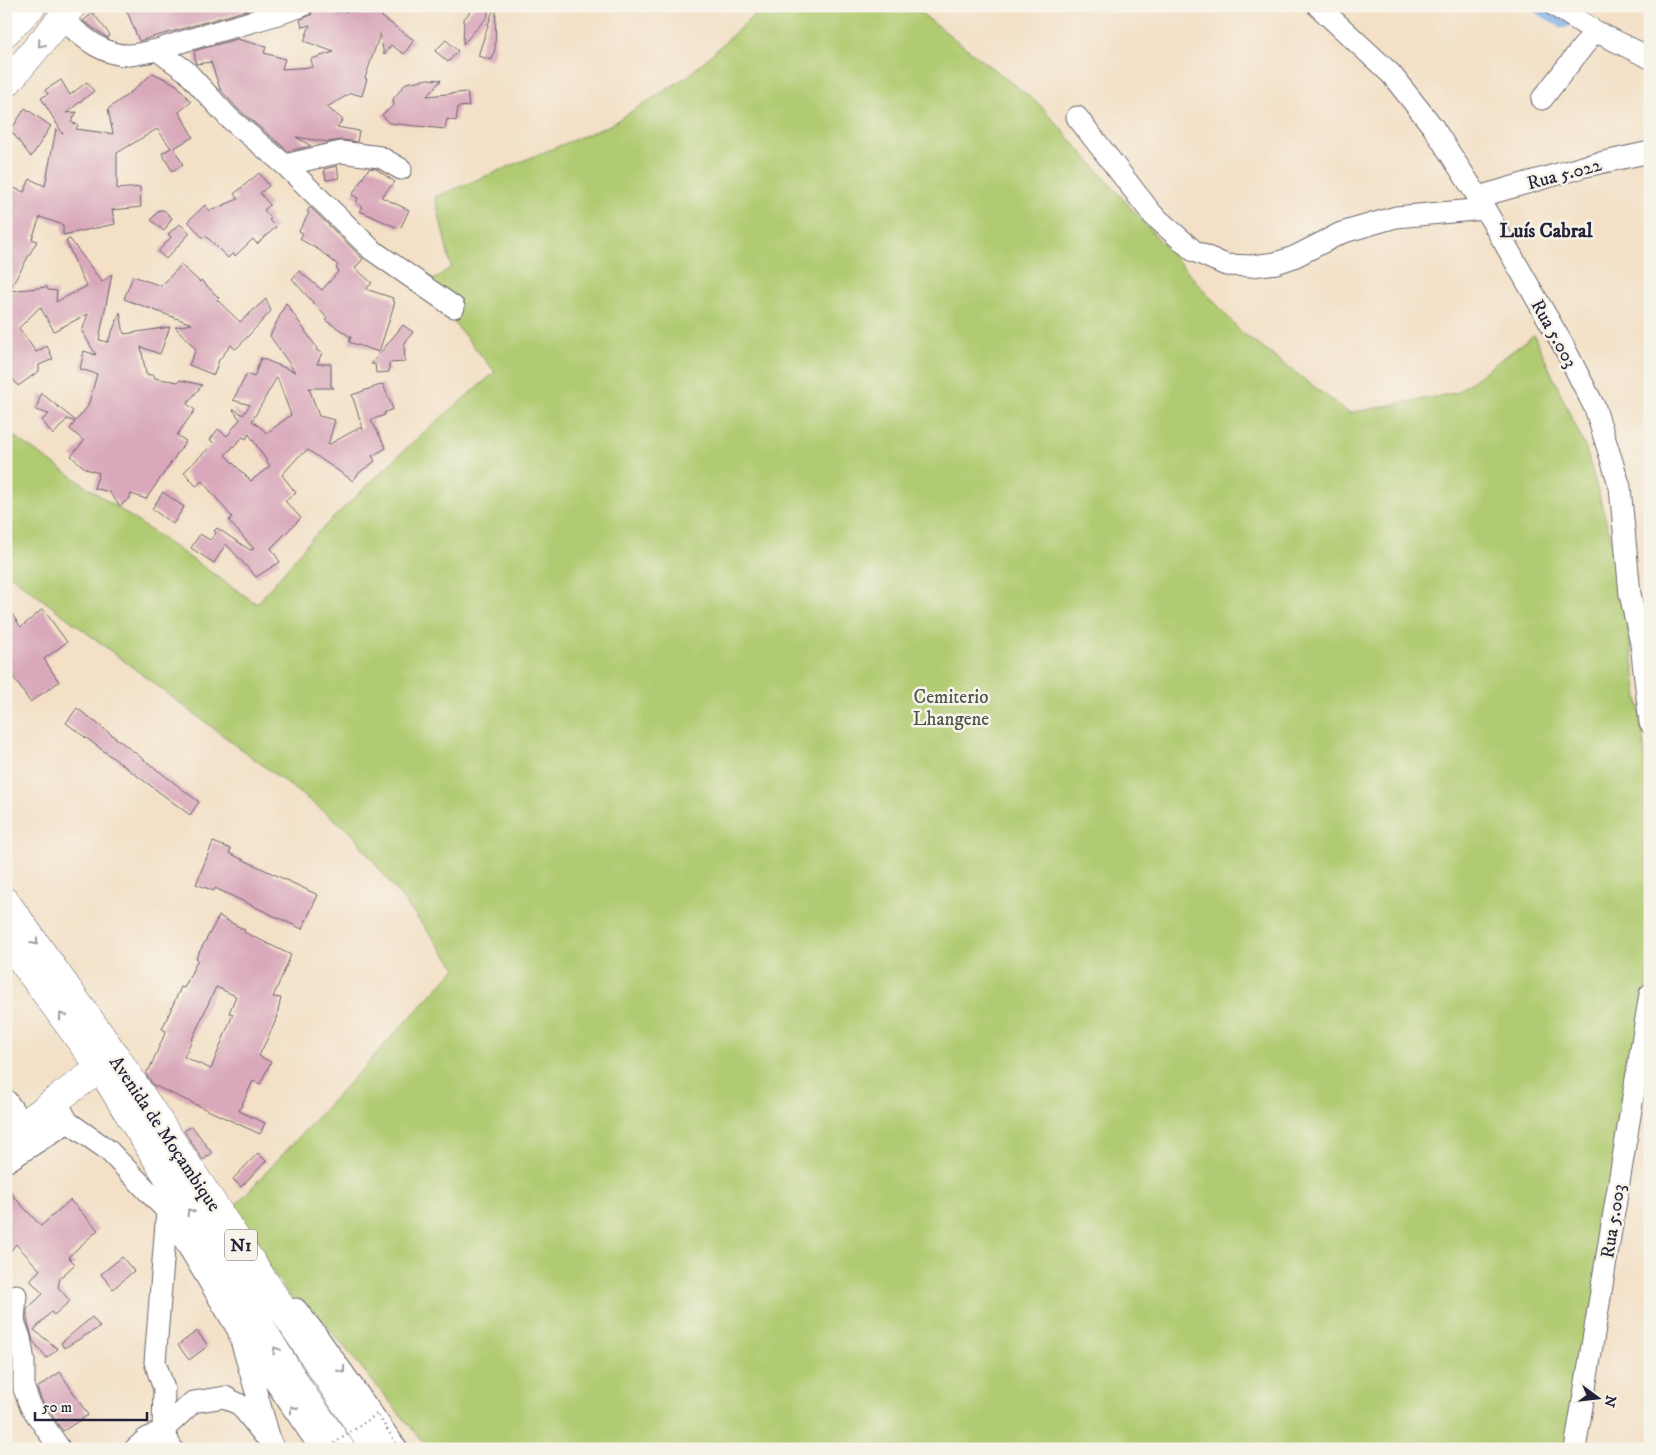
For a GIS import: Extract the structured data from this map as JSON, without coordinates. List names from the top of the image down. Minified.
{"streets":{"main road":["Avenida de Moçambique","N1"],"street":["Rua 5.022","Rua 5.003"]},"crossings":[["Rua 5.022","Rua 5.003"],["Avenida de Moçambique","N1"]],"districts":["Luís Cabral"],"parks":["Cemiterio Lhangene"],"scale_bar":"50 m","north":"right"}
